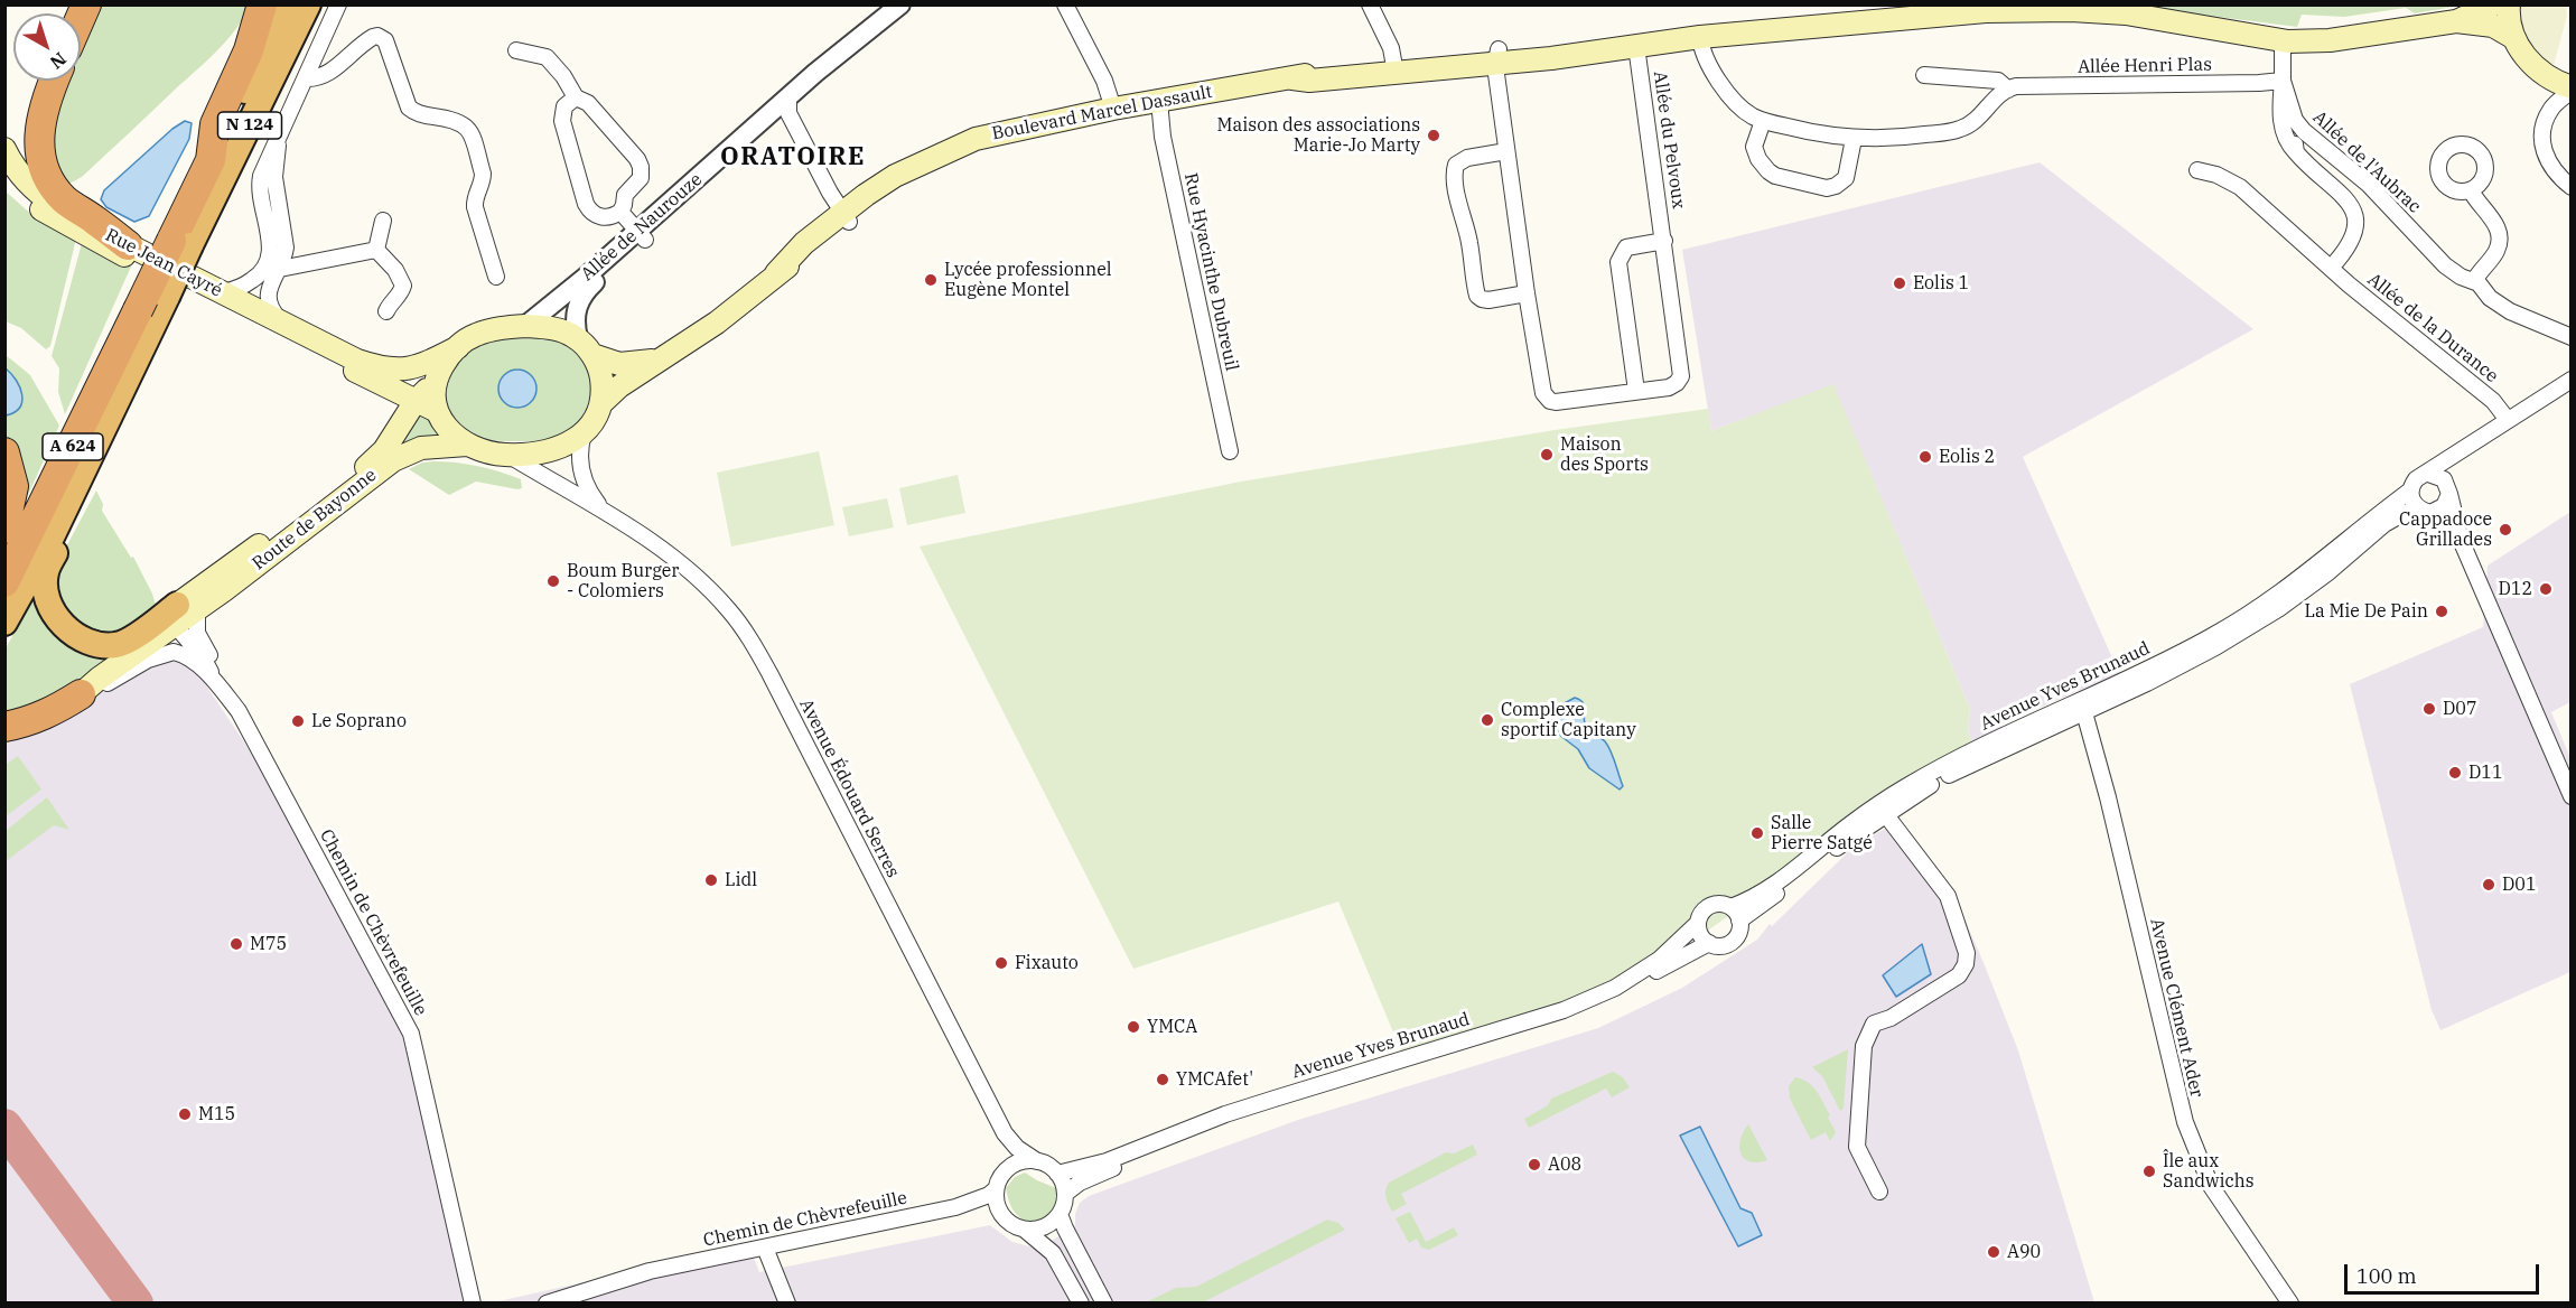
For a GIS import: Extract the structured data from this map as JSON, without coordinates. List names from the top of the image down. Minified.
{"streets":{"highway":["N 124","A 624"],"main road":["Boulevard Marcel Dassault","Rue Jean Cayré","Route de Bayonne"],"street":["Allée Henri Plas","Allée du Pelvoux","Allée de l'Aubrac","Allée de Naurouze","Rue Hyacinthe Dubreuil","Allée de la Durance","Avenue Yves Brunaud","Avenue Édouard Serres","Chemin de Chèvrefeuille","Avenue Clément Ader"]},"crossings":[["Allée Henri Plas","Allée de l'Aubrac"],["Boulevard Marcel Dassault","Allée du Pelvoux"],["Boulevard Marcel Dassault","Allée de l'Aubrac"],["Boulevard Marcel Dassault","Allée de Naurouze"],["Boulevard Marcel Dassault","Rue Hyacinthe Dubreuil"],["Boulevard Marcel Dassault","Route de Bayonne"],["Boulevard Marcel Dassault","Avenue Édouard Serres"],["N 124","A 624"],["Allée de Naurouze","Route de Bayonne"],["Allée de Naurouze","Avenue Édouard Serres"],["Route de Bayonne","Avenue Édouard Serres"],["Route de Bayonne","Chemin de Chèvrefeuille"],["Avenue Yves Brunaud","Avenue Édouard Serres"],["Avenue Yves Brunaud","Chemin de Chèvrefeuille"],["Avenue Yves Brunaud","Avenue Clément Ader"],["Avenue Édouard Serres","Chemin de Chèvrefeuille"]],"districts":["ORATOIRE"],"places":["Maison des associations Marie-Jo Marty","Lycée professionnel Eugène Montel","Eolis 1","Maison des Sports","Eolis 2","Cappadoce Grillades","Boum Burger - Colomiers","D12","La Mie De Pain","D07","Complexe sportif Capitany","Le Soprano","D11","Salle Pierre Satgé","Lidl","D01","M75","Fixauto","YMCA","YMCAfet'","M15","A08","Île aux Sandwichs","A90"],"scale_bar":"100 m","north":"bottom right"}
